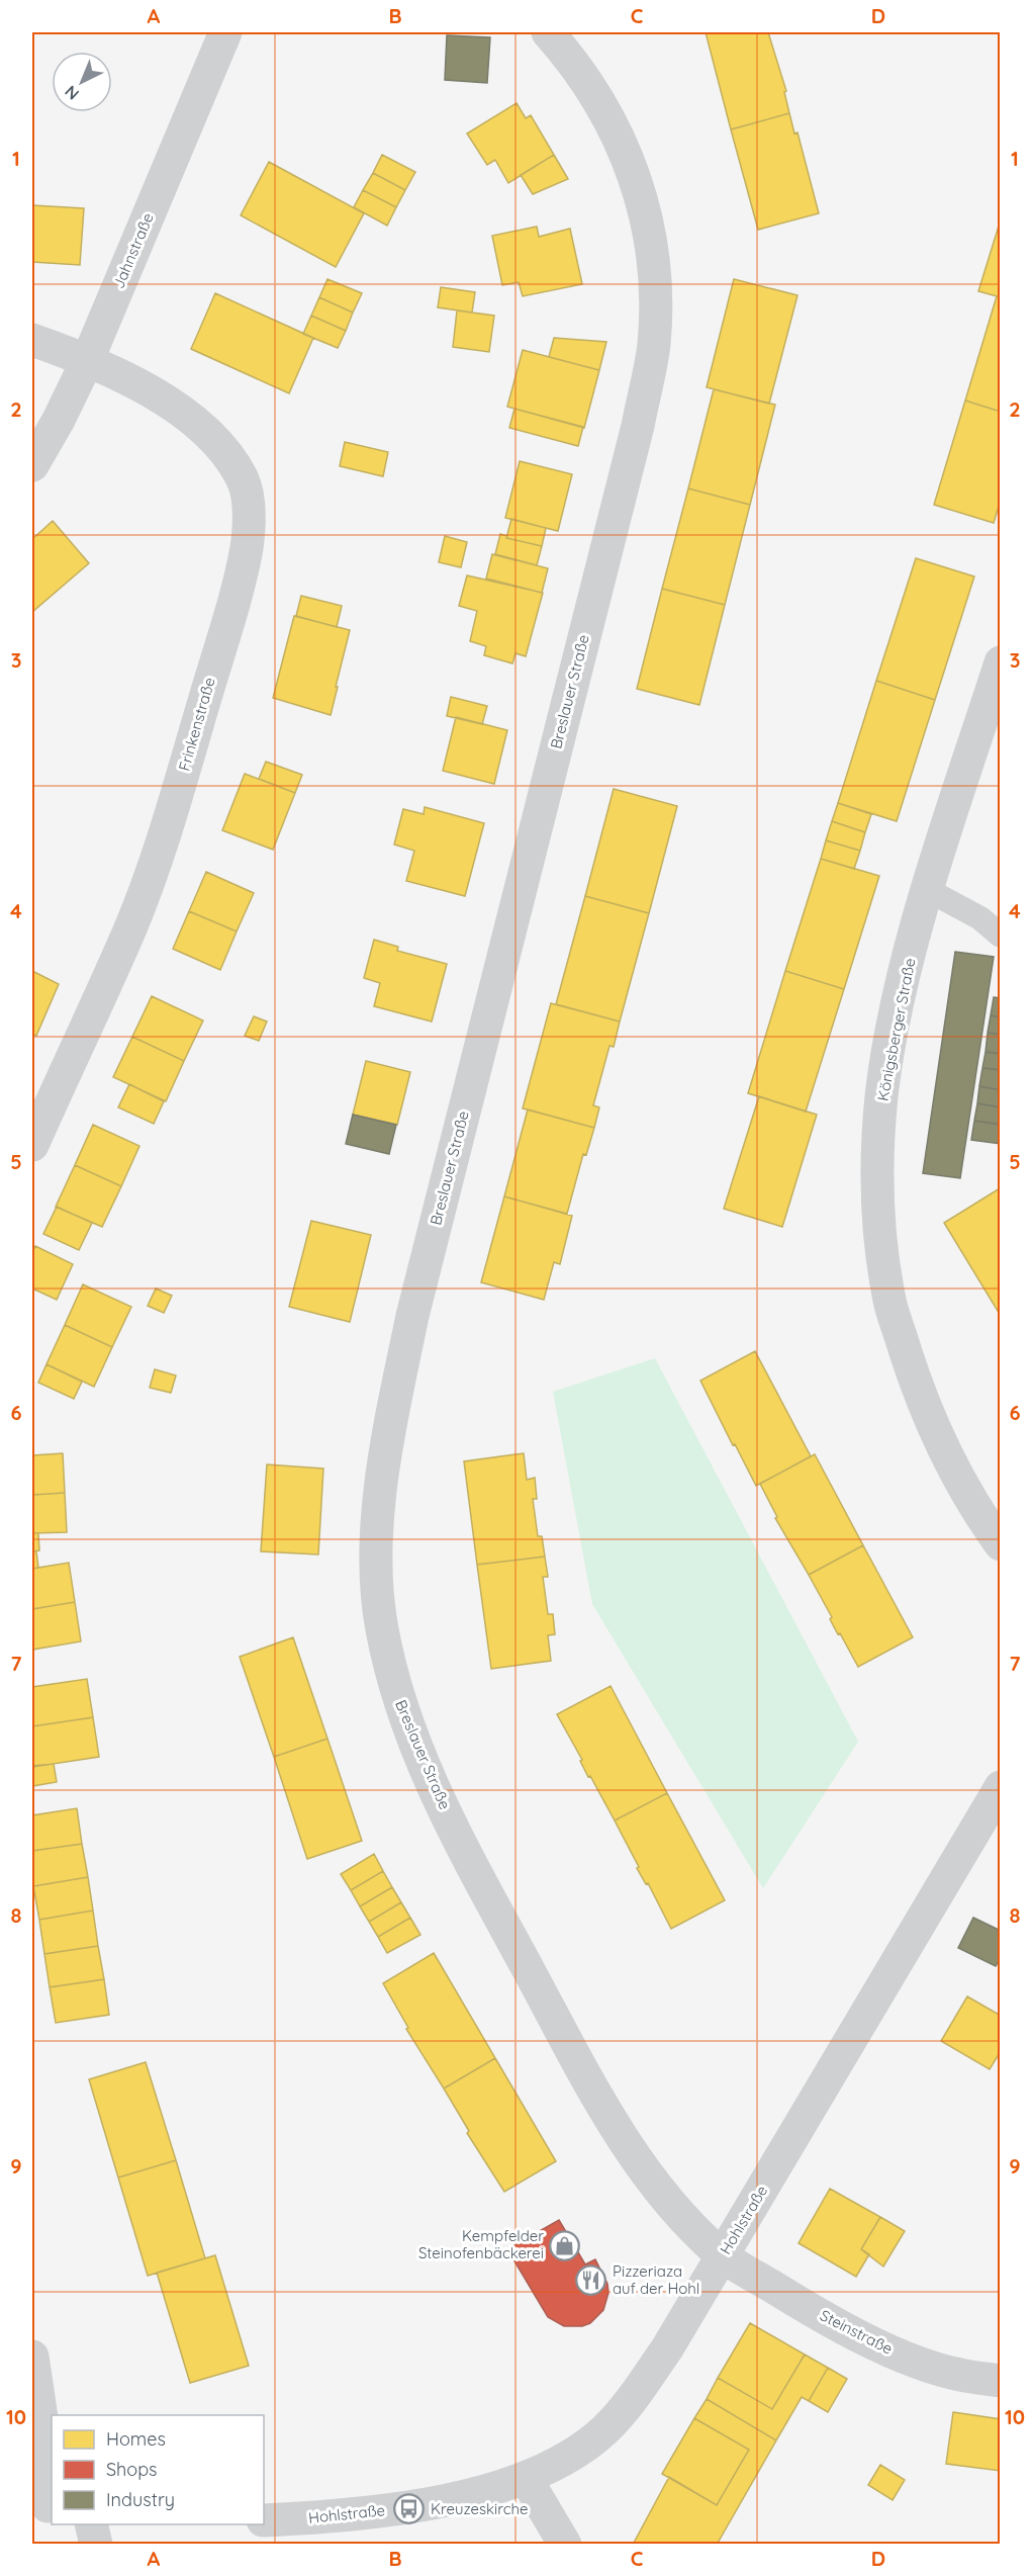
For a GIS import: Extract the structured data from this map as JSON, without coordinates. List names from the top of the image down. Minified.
{"streets":{"street":["Jahnstraße","Breslauer Straße","Frinkenstraße","Königsberger Straße","Hohlstraße","Steinstraße"]},"crossings":[["Jahnstraße","Frinkenstraße"],["Breslauer Straße","Hohlstraße"],["Breslauer Straße","Steinstraße"],["Hohlstraße","Steinstraße"]],"places":{"shop":["Kempfelder Steinofenbäckerei"],"restaurant":["Pizzeriaza auf der Hohl"],"bus stop":["Kreuzeskirche"]},"legend":["Homes","Shops","Industry"],"north":"bottom left","grid":{"columns":["A","B","C","D"],"rows":["1","2","3","4","5","6","7","8","9","10"]}}
